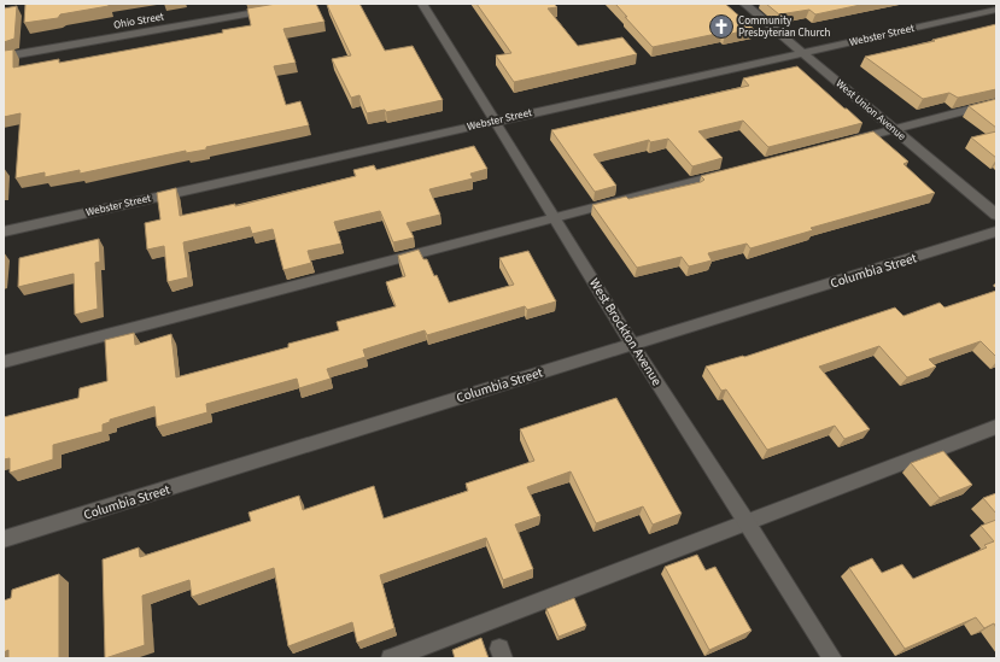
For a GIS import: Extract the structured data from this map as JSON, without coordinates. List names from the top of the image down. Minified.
{"streets":{"street":["Ohio Street","Webster Street","West Union Avenue","Columbia Street","West Brockton Avenue"]},"crossings":[["Webster Street","West Union Avenue"],["Webster Street","West Brockton Avenue"],["Columbia Street","West Brockton Avenue"]],"places":{"church":["Community Presbyterian Church"]}}
